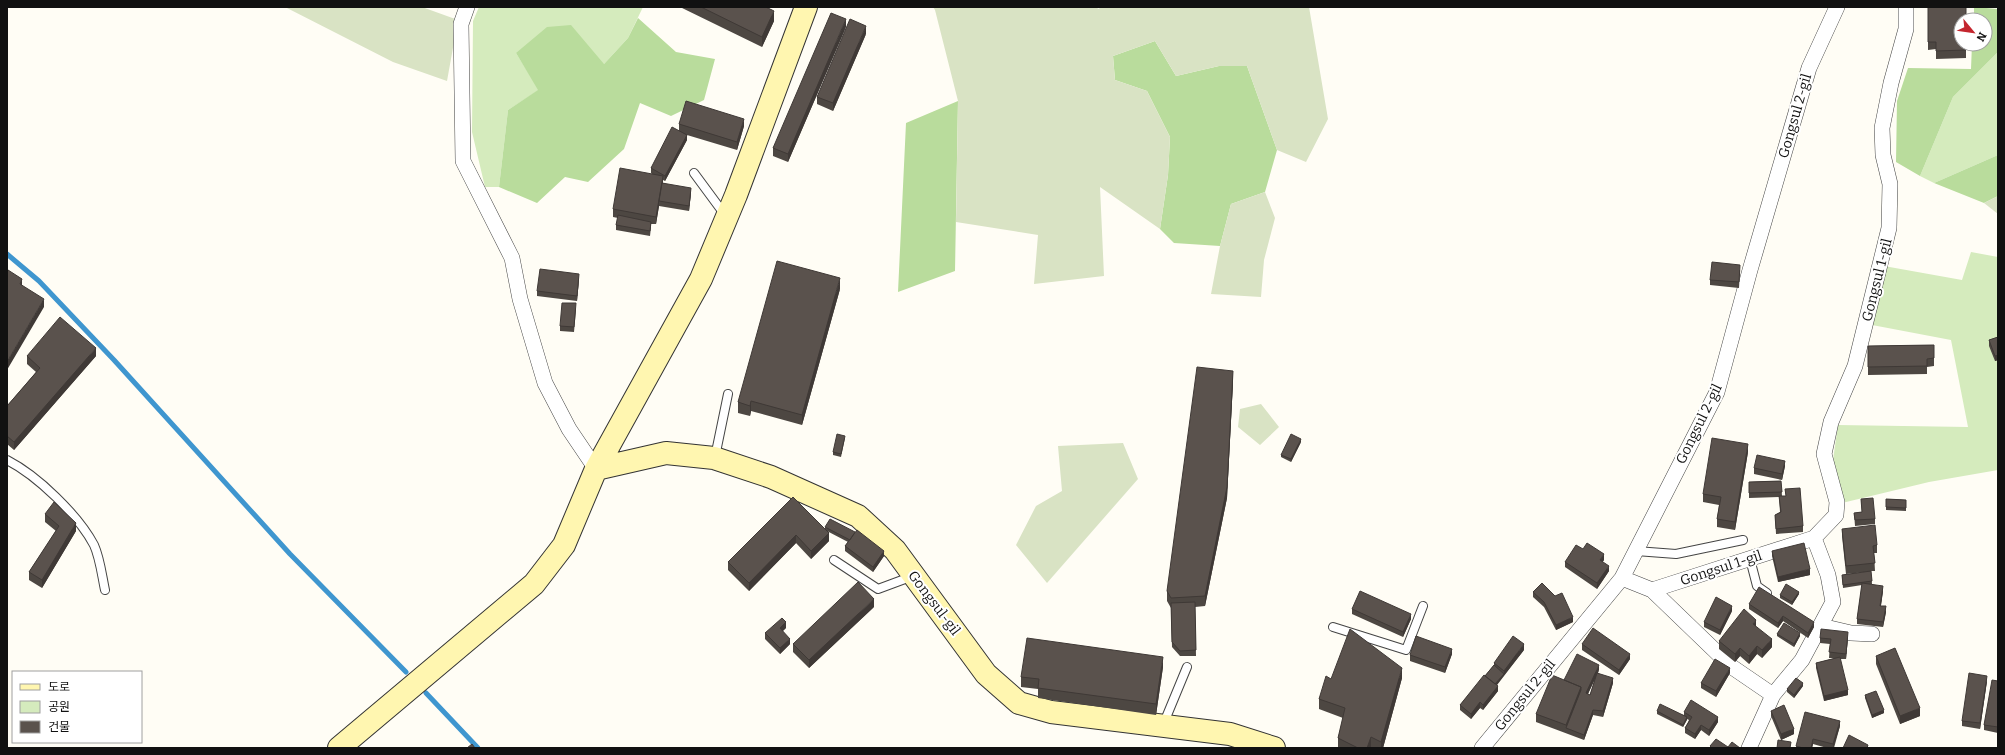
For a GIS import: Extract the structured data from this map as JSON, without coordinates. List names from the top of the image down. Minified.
{"streets":{"street":["Gongsul 2-gil","Gongsul 1-gil","Gongsul-gil"]},"legend":["도로","공원","건물"],"north":"bottom right"}
